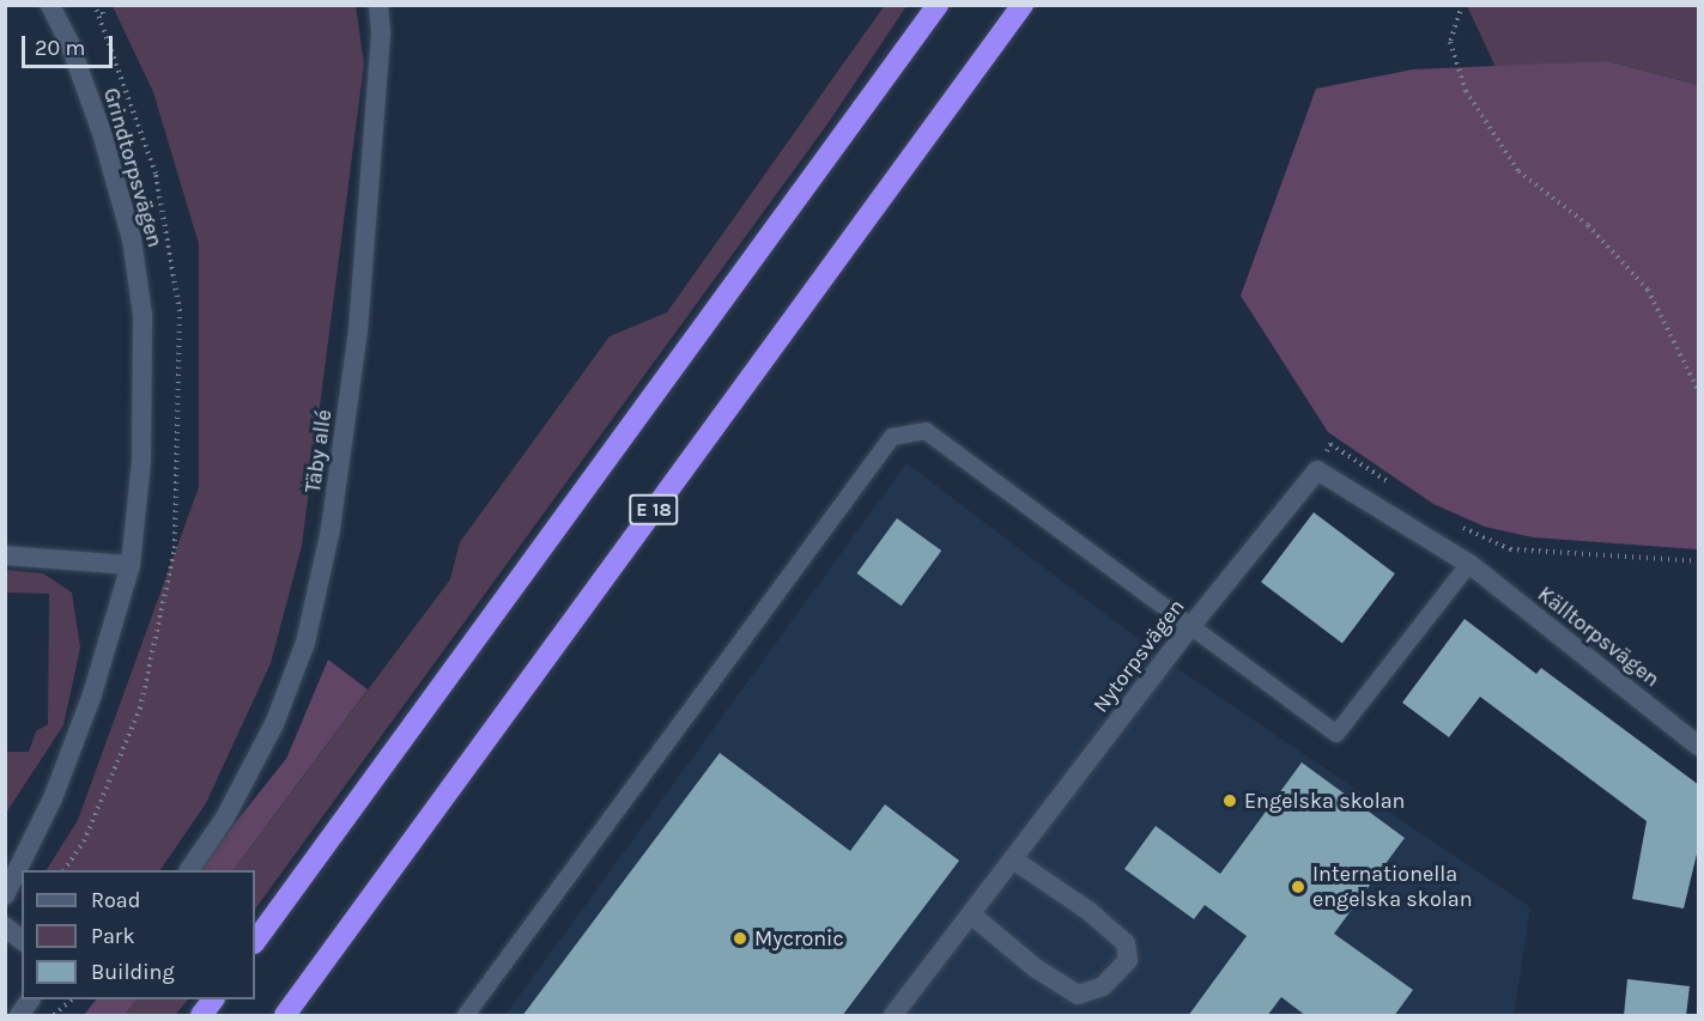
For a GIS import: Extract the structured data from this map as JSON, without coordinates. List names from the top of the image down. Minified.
{"streets":{"highway":["E 18"],"street":["Grindtorpsvägen","Täby allé","Källtorpsvägen","Nytorpsvägen"]},"places":["Engelska skolan","Internationella engelska skolan","Mycronic"],"legend":["Road","Park","Building"],"scale_bar":"20 m"}
